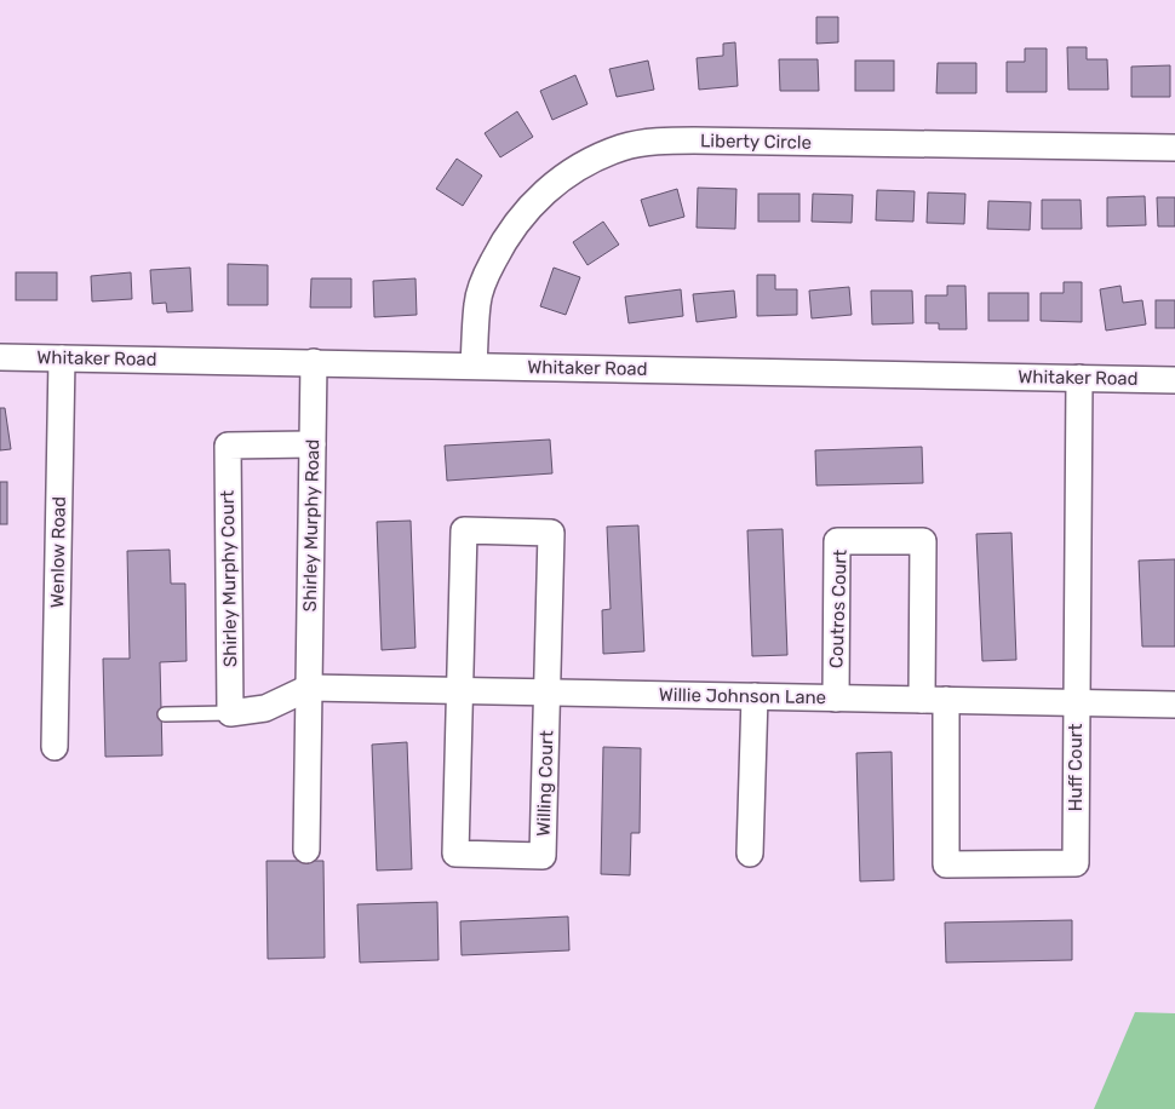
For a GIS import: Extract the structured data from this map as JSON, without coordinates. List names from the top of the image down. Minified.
{"streets":{"street":["Liberty Circle","Whitaker Road","Shirley Murphy Road","Wenlow Road","Shirley Murphy Court","Coutros Court","Willie Johnson Lane","Huff Court","Willing Court"]},"crossings":[["Liberty Circle","Whitaker Road"],["Whitaker Road","Shirley Murphy Road"],["Whitaker Road","Wenlow Road"],["Whitaker Road","Huff Court"],["Shirley Murphy Road","Shirley Murphy Court"],["Shirley Murphy Road","Willie Johnson Lane"],["Coutros Court","Willie Johnson Lane"],["Coutros Court","Huff Court"],["Willie Johnson Lane","Huff Court"],["Willie Johnson Lane","Willing Court"]]}
